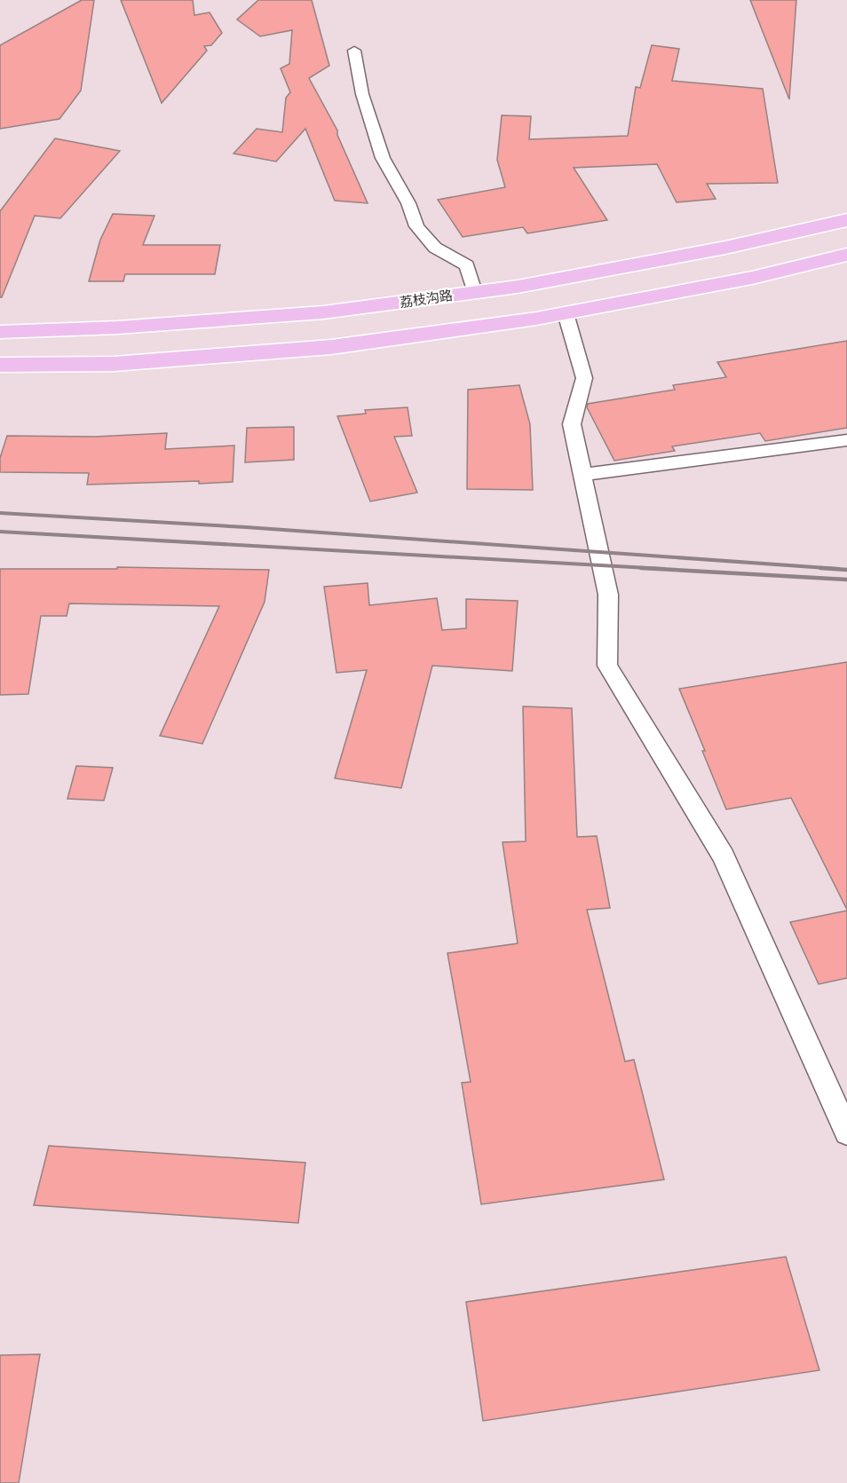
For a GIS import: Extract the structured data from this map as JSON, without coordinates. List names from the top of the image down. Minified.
{"streets":{"main road":["荔枝沟路"]}}
